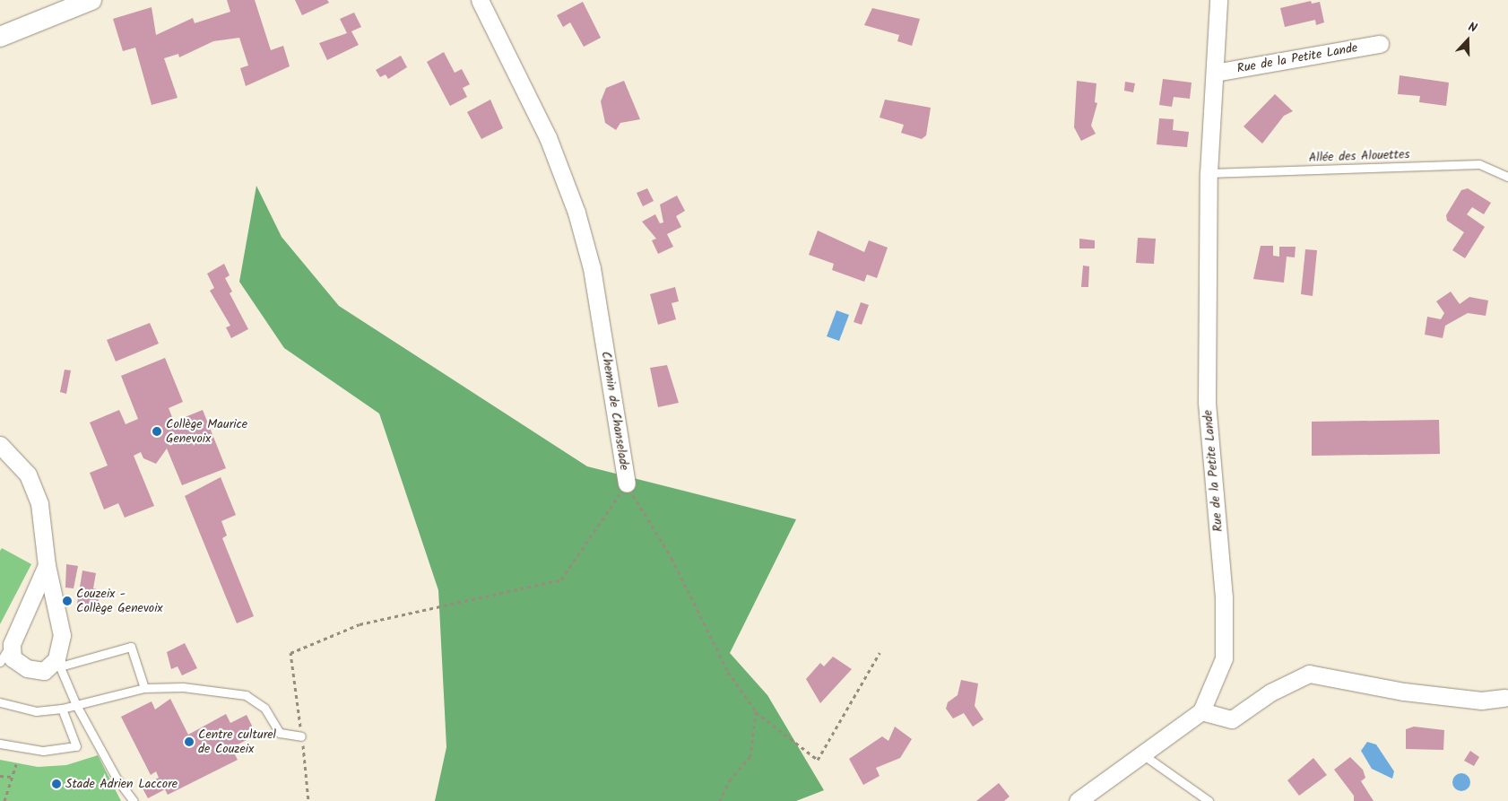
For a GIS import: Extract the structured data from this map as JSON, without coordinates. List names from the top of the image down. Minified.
{"streets":{"street":["Rue de la Petite Lande","Chemin de Chanselade"],"lane":["Allée des Alouettes"]},"crossings":[["Rue de la Petite Lande","Allée des Alouettes"]],"places":["Collège Maurice Genevoix","Couzeix - Collège Genevoix","Centre culturel de Couzeix","Stade Adrien Laccore"],"north":"top"}
